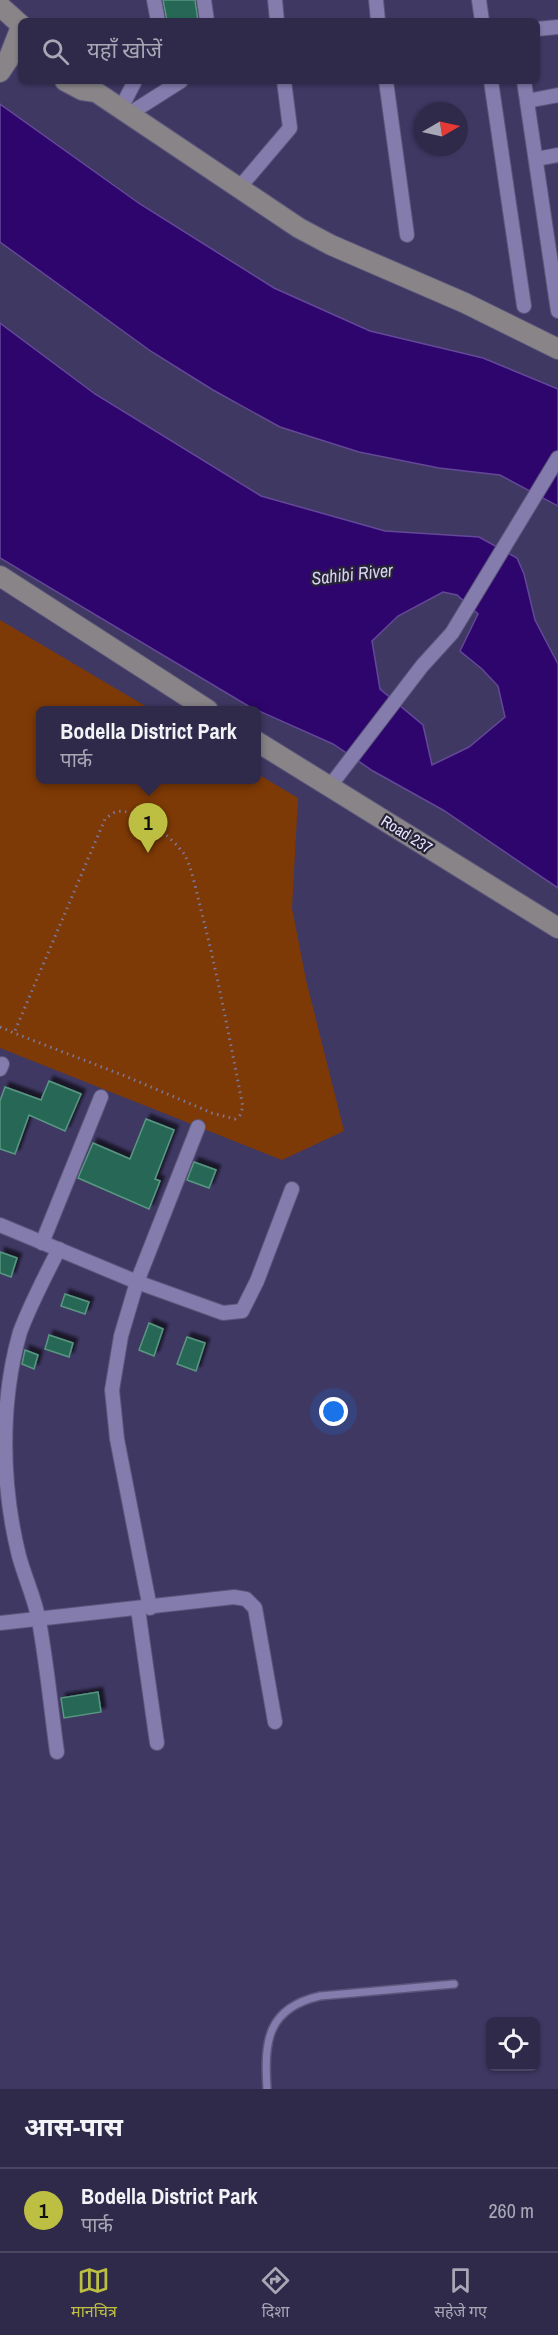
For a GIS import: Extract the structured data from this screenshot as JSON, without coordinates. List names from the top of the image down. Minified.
{"streets":{"street":["Road 237"]},"water":["Sahibi River"],"north":"right","page":{"search":"यहाँ खोजें","popup":["Bodella District Park","पार्क"],"pins":"1","heading":"आस-पास","list":[{"mark":"1","name":"Bodella District Park","note":"पार्क","value":"260 m"}],"nav":["मानचित्र","दिशा","सहेजे गए"]}}
